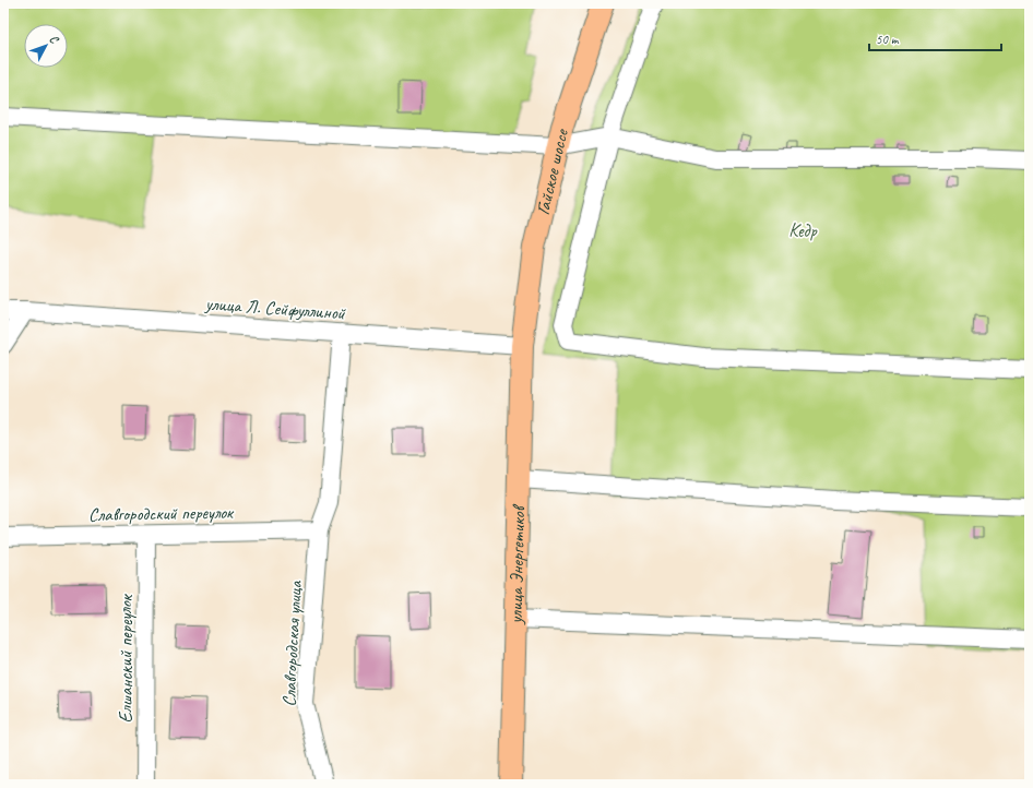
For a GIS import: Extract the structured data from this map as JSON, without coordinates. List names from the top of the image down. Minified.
{"streets":{"main road":["Гайское шоссе","улица Энергетиков"],"street":["улица Л. Сейфуллиной","Славгородский переулок","Славгородская улица","Елшанский переулок"]},"crossings":[["Гайское шоссе","улица Л. Сейфуллиной"],["Гайское шоссе","улица Энергетиков"],["улица Л. Сейфуллиной","улица Энергетиков"],["улица Л. Сейфуллиной","Славгородская улица"],["Славгородский переулок","Славгородская улица"],["Славгородский переулок","Елшанский переулок"]],"parks":["Кедр"],"scale_bar":"50 m","north":"top right"}
